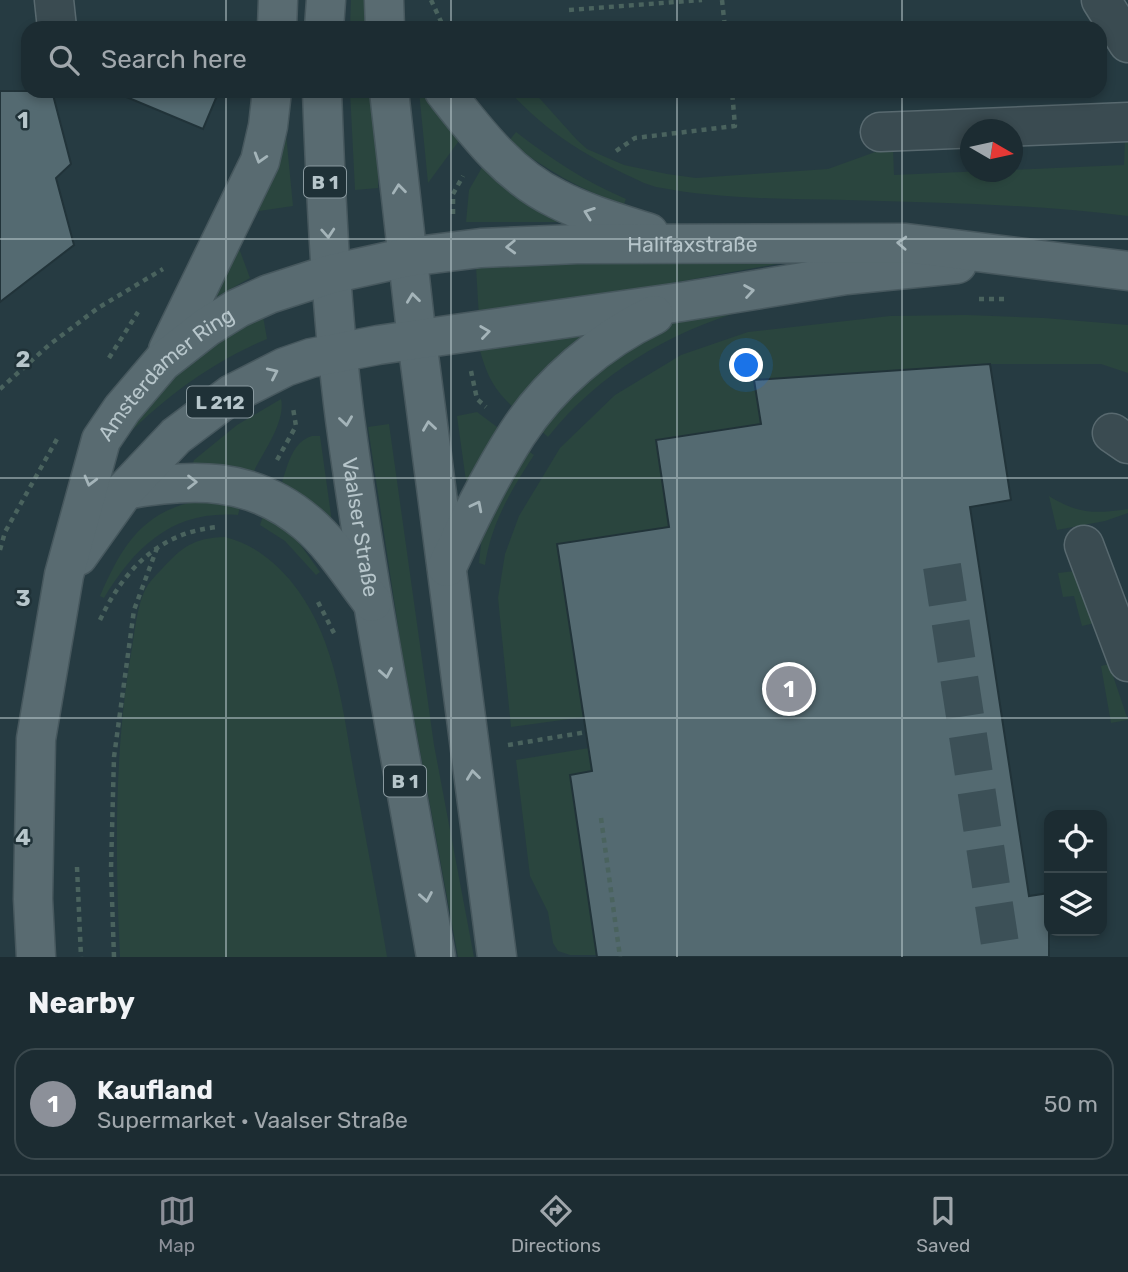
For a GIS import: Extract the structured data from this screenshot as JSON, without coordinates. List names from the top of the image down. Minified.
{"streets":{"main road":["B 1","Halifaxstraße","Amsterdamer Ring","L 212","Vaalser Straße"]},"crossings":[["Halifaxstraße","Amsterdamer Ring"],["Halifaxstraße","Vaalser Straße"],["Amsterdamer Ring","Vaalser Straße"]],"north":"right","page":{"search":"Search here","pins":"1","heading":"Nearby","list":[{"mark":"1","name":"Kaufland","note":"Supermarket · Vaalser Straße","value":"50 m"}],"nav":["Map","Directions","Saved"]},"grid":{"rows":["1","2","3","4"]}}
